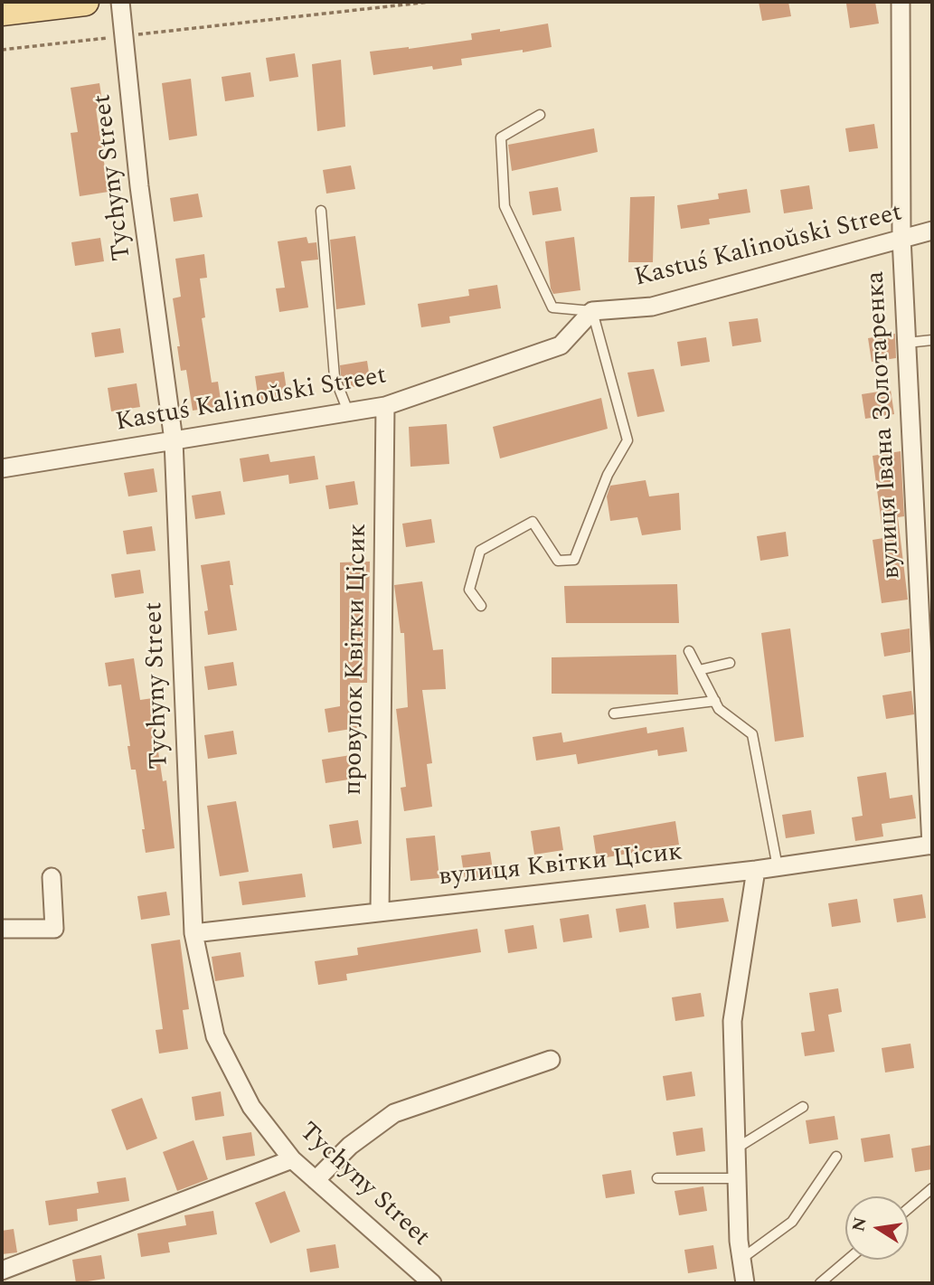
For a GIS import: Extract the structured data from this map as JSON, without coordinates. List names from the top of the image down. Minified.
{"streets":{"street":["Tychyny Street","Kastuś Kalinoŭski Street","вулиця Івана Золотаренка","провулок Квітки Цісик","вулиця Квітки Цісик"]},"crossings":[["Tychyny Street","Kastuś Kalinoŭski Street"],["Tychyny Street","вулиця Квітки Цісик"],["Kastuś Kalinoŭski Street","вулиця Івана Золотаренка"],["Kastuś Kalinoŭski Street","провулок Квітки Цісик"],["вулиця Івана Золотаренка","вулиця Квітки Цісик"],["провулок Квітки Цісик","вулиця Квітки Цісик"]],"north":"left"}
